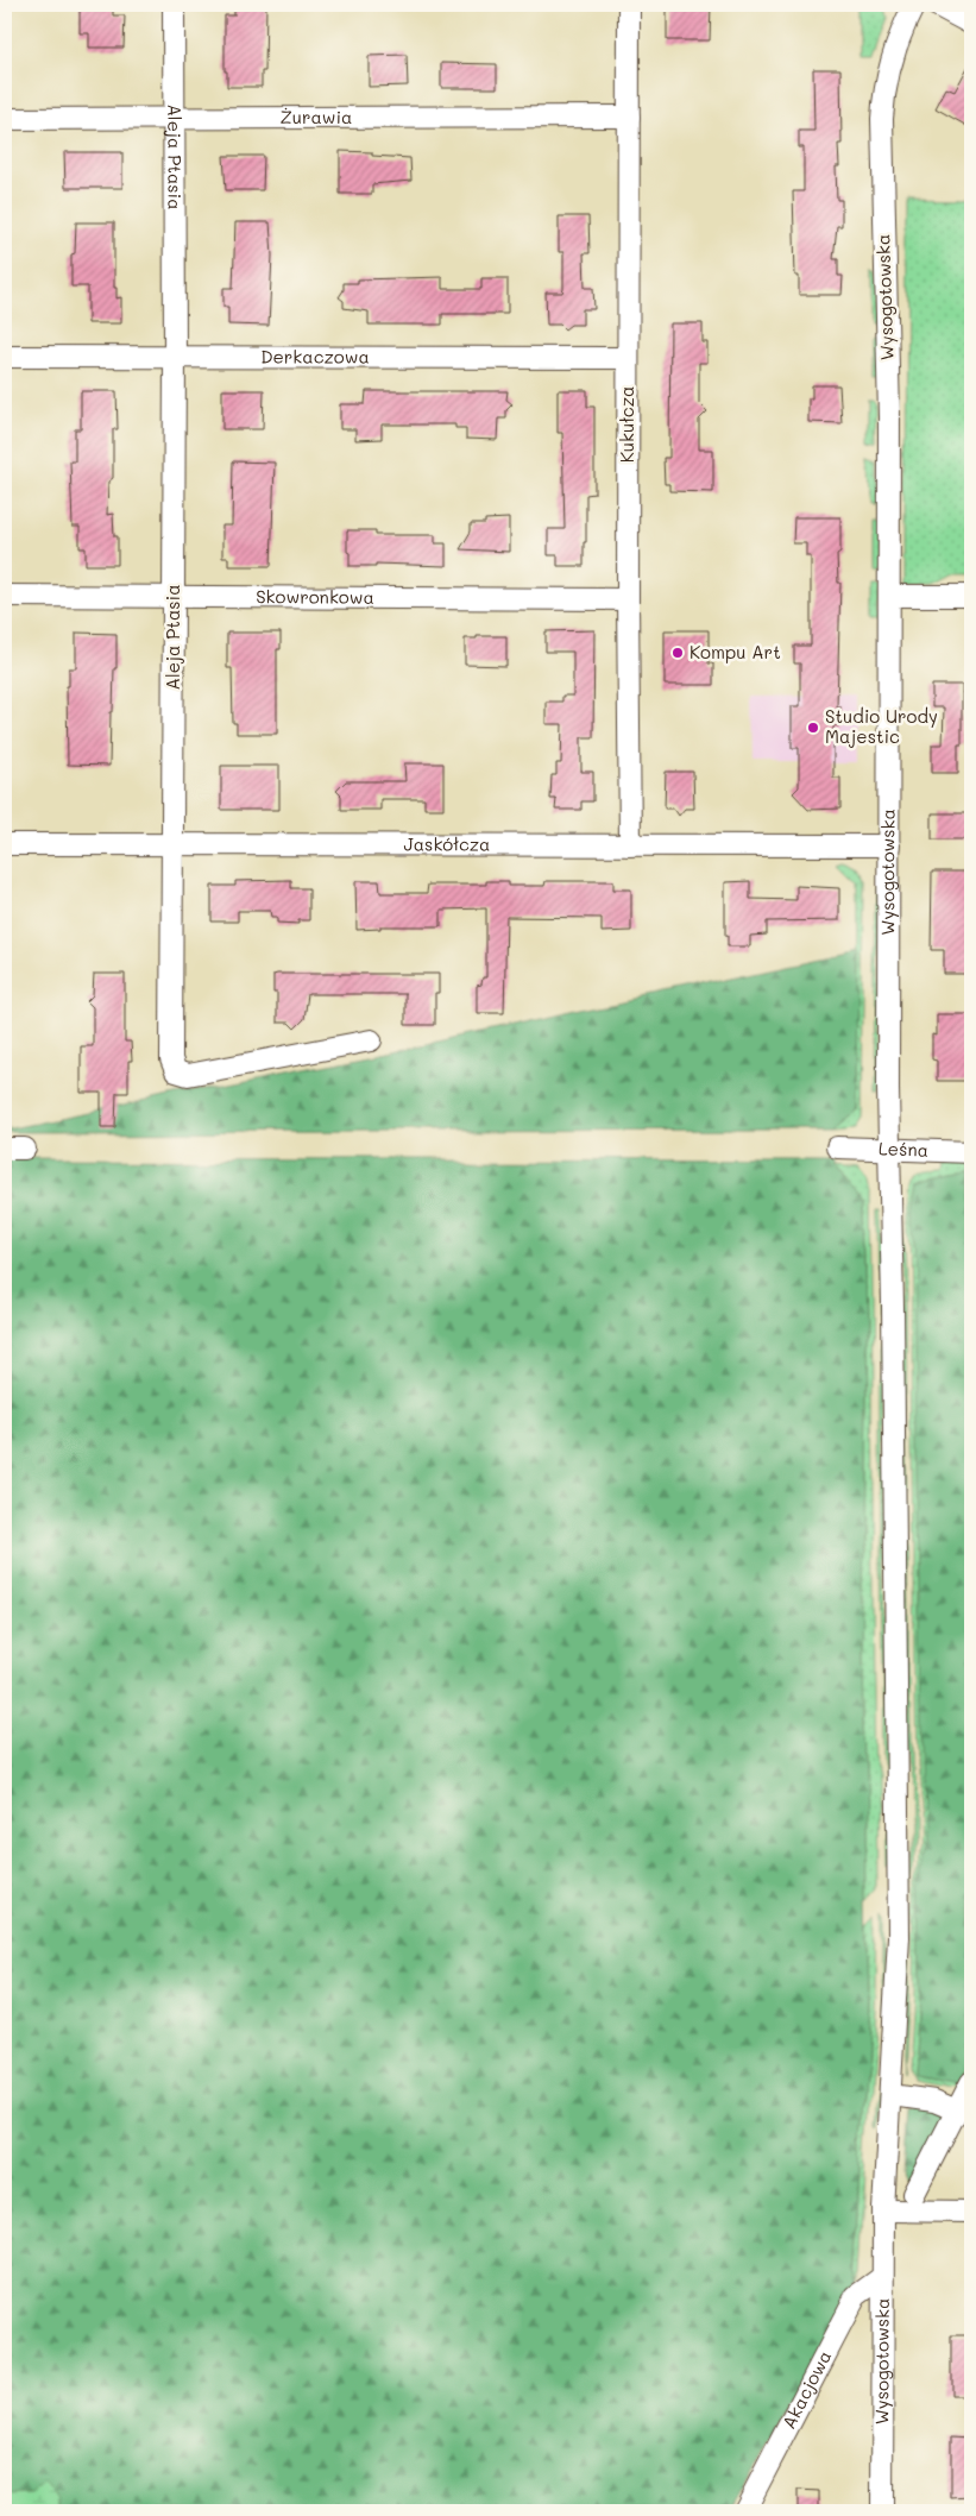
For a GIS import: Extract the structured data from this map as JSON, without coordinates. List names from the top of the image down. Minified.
{"streets":{"street":["Żurawia","Aleja Ptasia","Wysogotowska","Derkaczowa","Kukułcza","Skowronkowa","Jaskółcza","Leśna","Akacjowa"]},"crossings":[["Żurawia","Aleja Ptasia"],["Żurawia","Kukułcza"],["Aleja Ptasia","Derkaczowa"],["Aleja Ptasia","Skowronkowa"],["Aleja Ptasia","Jaskółcza"],["Wysogotowska","Jaskółcza"],["Wysogotowska","Leśna"],["Wysogotowska","Akacjowa"],["Derkaczowa","Kukułcza"],["Kukułcza","Skowronkowa"],["Kukułcza","Jaskółcza"]],"places":["Kompu Art","Studio Urody Majestic"]}
